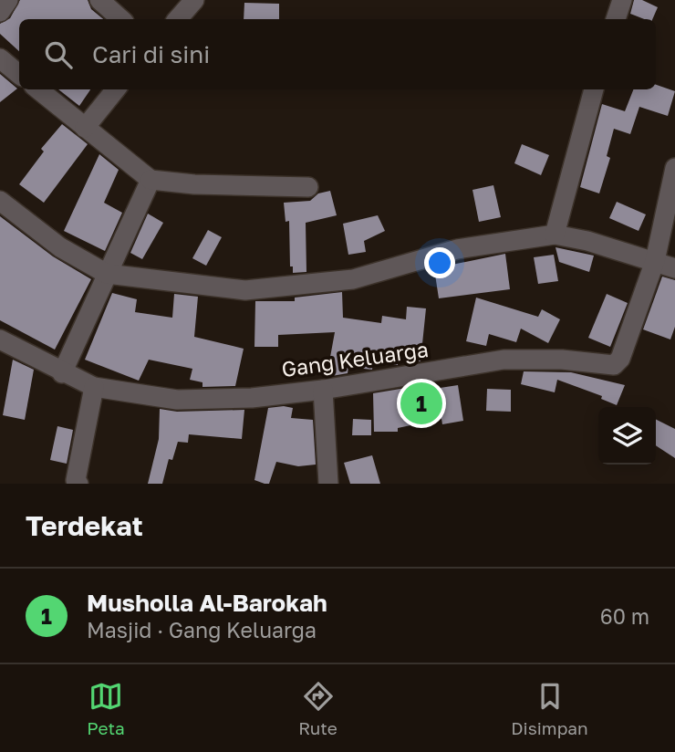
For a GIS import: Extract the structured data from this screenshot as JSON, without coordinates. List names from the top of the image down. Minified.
{"streets":{"street":["Gang Keluarga"]},"page":{"search":"Cari di sini","pins":"1","heading":"Terdekat","list":[{"mark":"1","name":"Musholla Al-Barokah","note":"Masjid · Gang Keluarga","value":"60 m"}],"nav":["Peta","Rute","Disimpan"]}}
